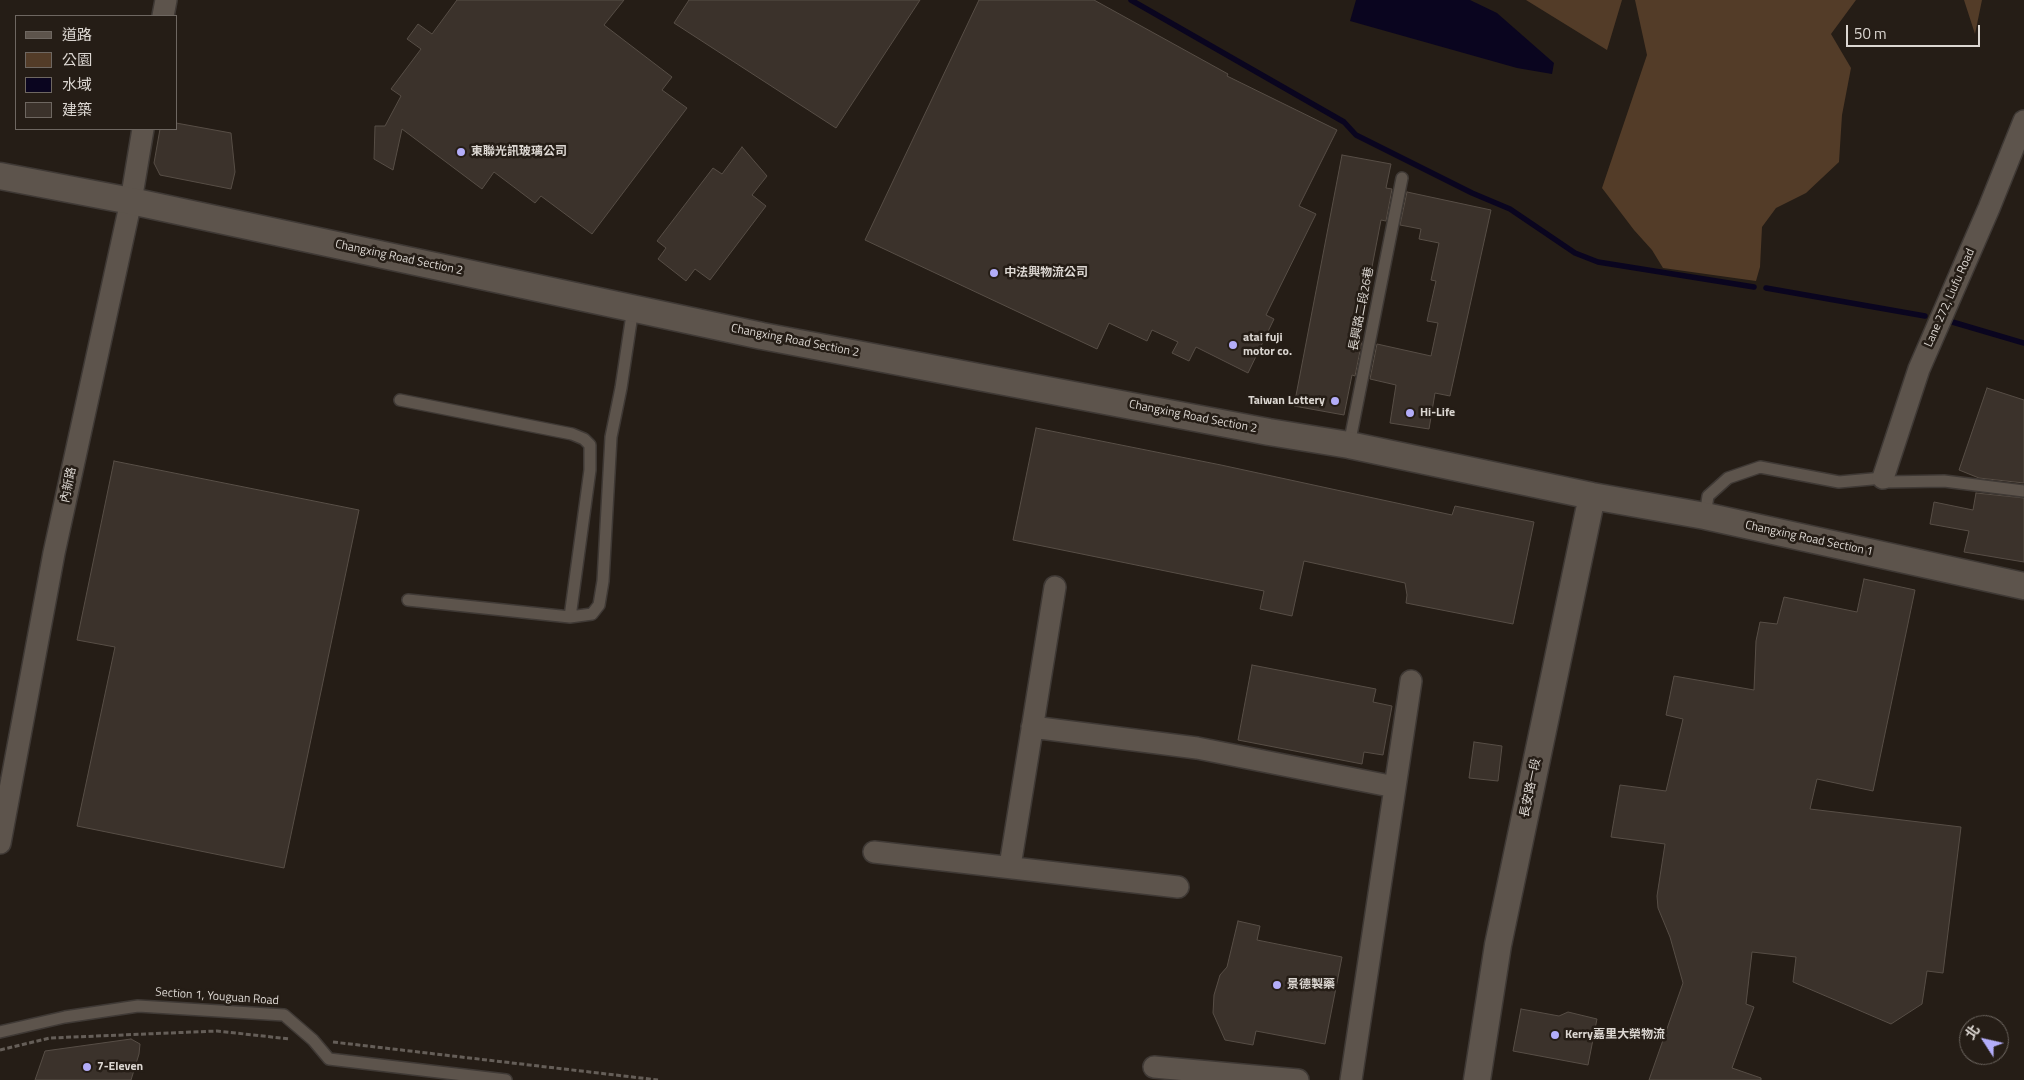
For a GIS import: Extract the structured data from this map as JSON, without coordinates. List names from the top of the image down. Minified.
{"streets":{"street":["Changxing Road Section 2","Lane 272, Liufu Road","內新路","Changxing Road Section 1","長安路一段"],"lane":["長興路二段26巷","Section 1, Youguan Road"]},"crossings":[["Changxing Road Section 2","長興路二段26巷"],["Changxing Road Section 2","內新路"],["Changxing Road Section 2","Changxing Road Section 1"],["Changxing Road Section 2","長安路一段"],["Changxing Road Section 1","長安路一段"]],"places":["東聯光訊玻璃公司","中法興物流公司","atai fuji motor co.","Taiwan Lottery","Hi-Life","景德製藥","Kerry嘉里大榮物流","7-Eleven"],"legend":["道路","公園","水域","建築"],"scale_bar":"50 m","north":"top left"}
